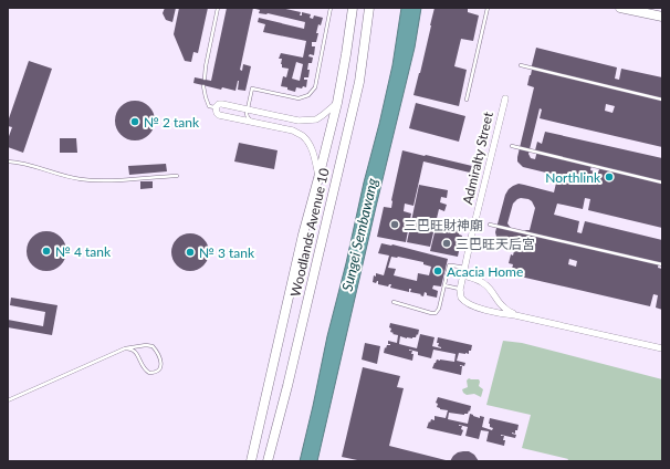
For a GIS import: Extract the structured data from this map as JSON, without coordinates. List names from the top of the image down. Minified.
{"streets":{"main road":["Woodlands Avenue 10"],"street":["Admiralty Street"]},"water":["Sungei Sembawang"],"places":["№ 2 tank","Northlink","三巴旺財神廟","三巴旺天后宮","№ 4 tank","№ 3 tank","Acacia Home"]}
